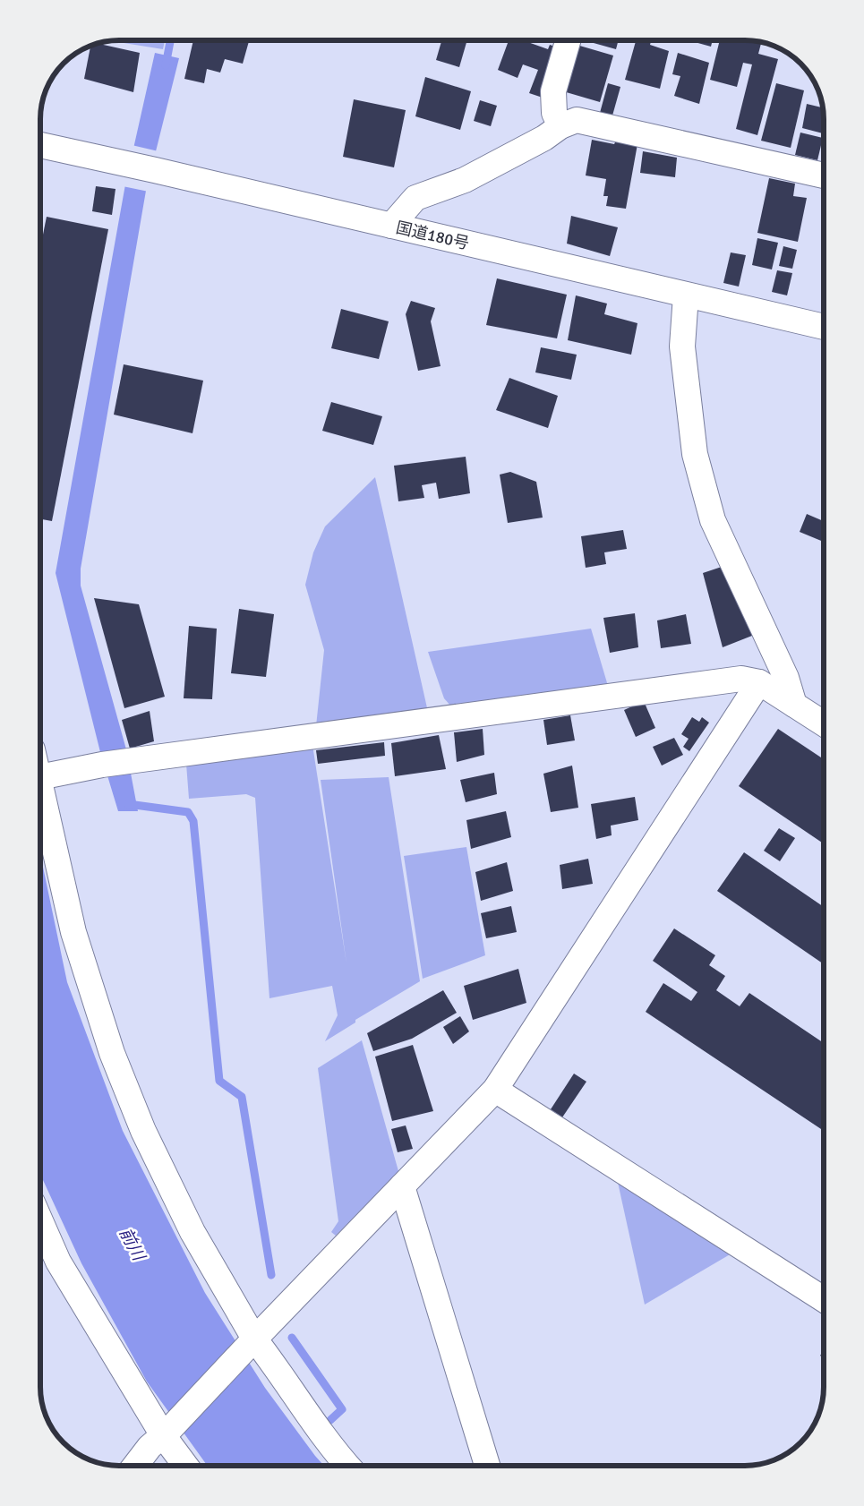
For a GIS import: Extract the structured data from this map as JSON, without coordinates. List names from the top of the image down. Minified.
{"streets":{"main road":["国道180号"]},"water":["前川"]}
